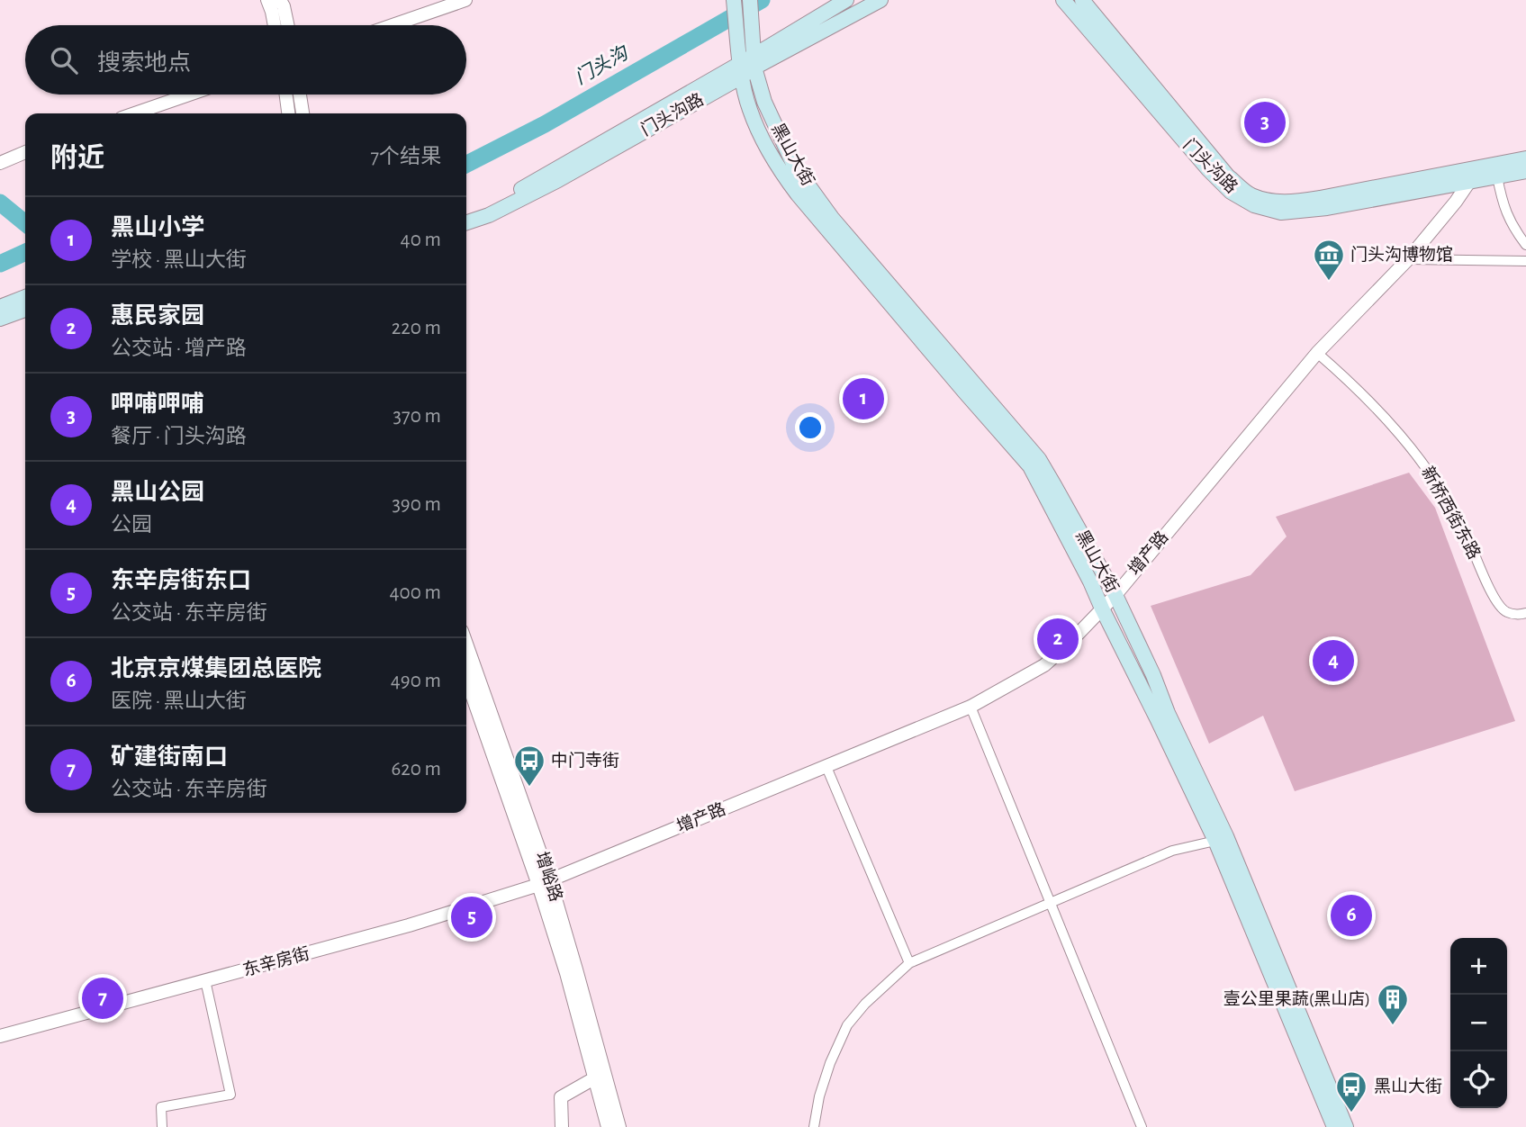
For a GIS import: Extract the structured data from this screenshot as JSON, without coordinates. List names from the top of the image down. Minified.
{"streets":{"main road":["门头沟路","黑山大街"],"street":["新桥西街东路","增产路","增峪路","东辛房街"]},"crossings":[["门头沟路","黑山大街"],["门头沟路","增产路"],["黑山大街","增产路"],["新桥西街东路","增产路"],["增产路","增峪路"],["增产路","东辛房街"],["增峪路","东辛房街"]],"water":["门头沟"],"places":{"museum":["门头沟博物馆"],"bus stop":["中门寺街","黑山大街"],"building":["壹公里果蔬(黑山店)"]},"page":{"search":"搜索地点","pins":["3","1","2","4","6","5","7"],"heading":["附近","7个结果"],"list":[{"mark":"1","name":"黑山小学","note":"学校 · 黑山大街","value":"40 m"},{"mark":"2","name":"惠民家园","note":"公交站 · 增产路","value":"220 m"},{"mark":"3","name":"呷哺呷哺","note":"餐厅 · 门头沟路","value":"370 m"},{"mark":"4","name":"黑山公园","note":"公园","value":"390 m"},{"mark":"5","name":"东辛房街东口","note":"公交站 · 东辛房街","value":"400 m"},{"mark":"6","name":"北京京煤集团总医院","note":"医院 · 黑山大街","value":"490 m"},{"mark":"7","name":"矿建街南口","note":"公交站 · 东辛房街","value":"620 m"}],"map_buttons":["+","−"]}}
